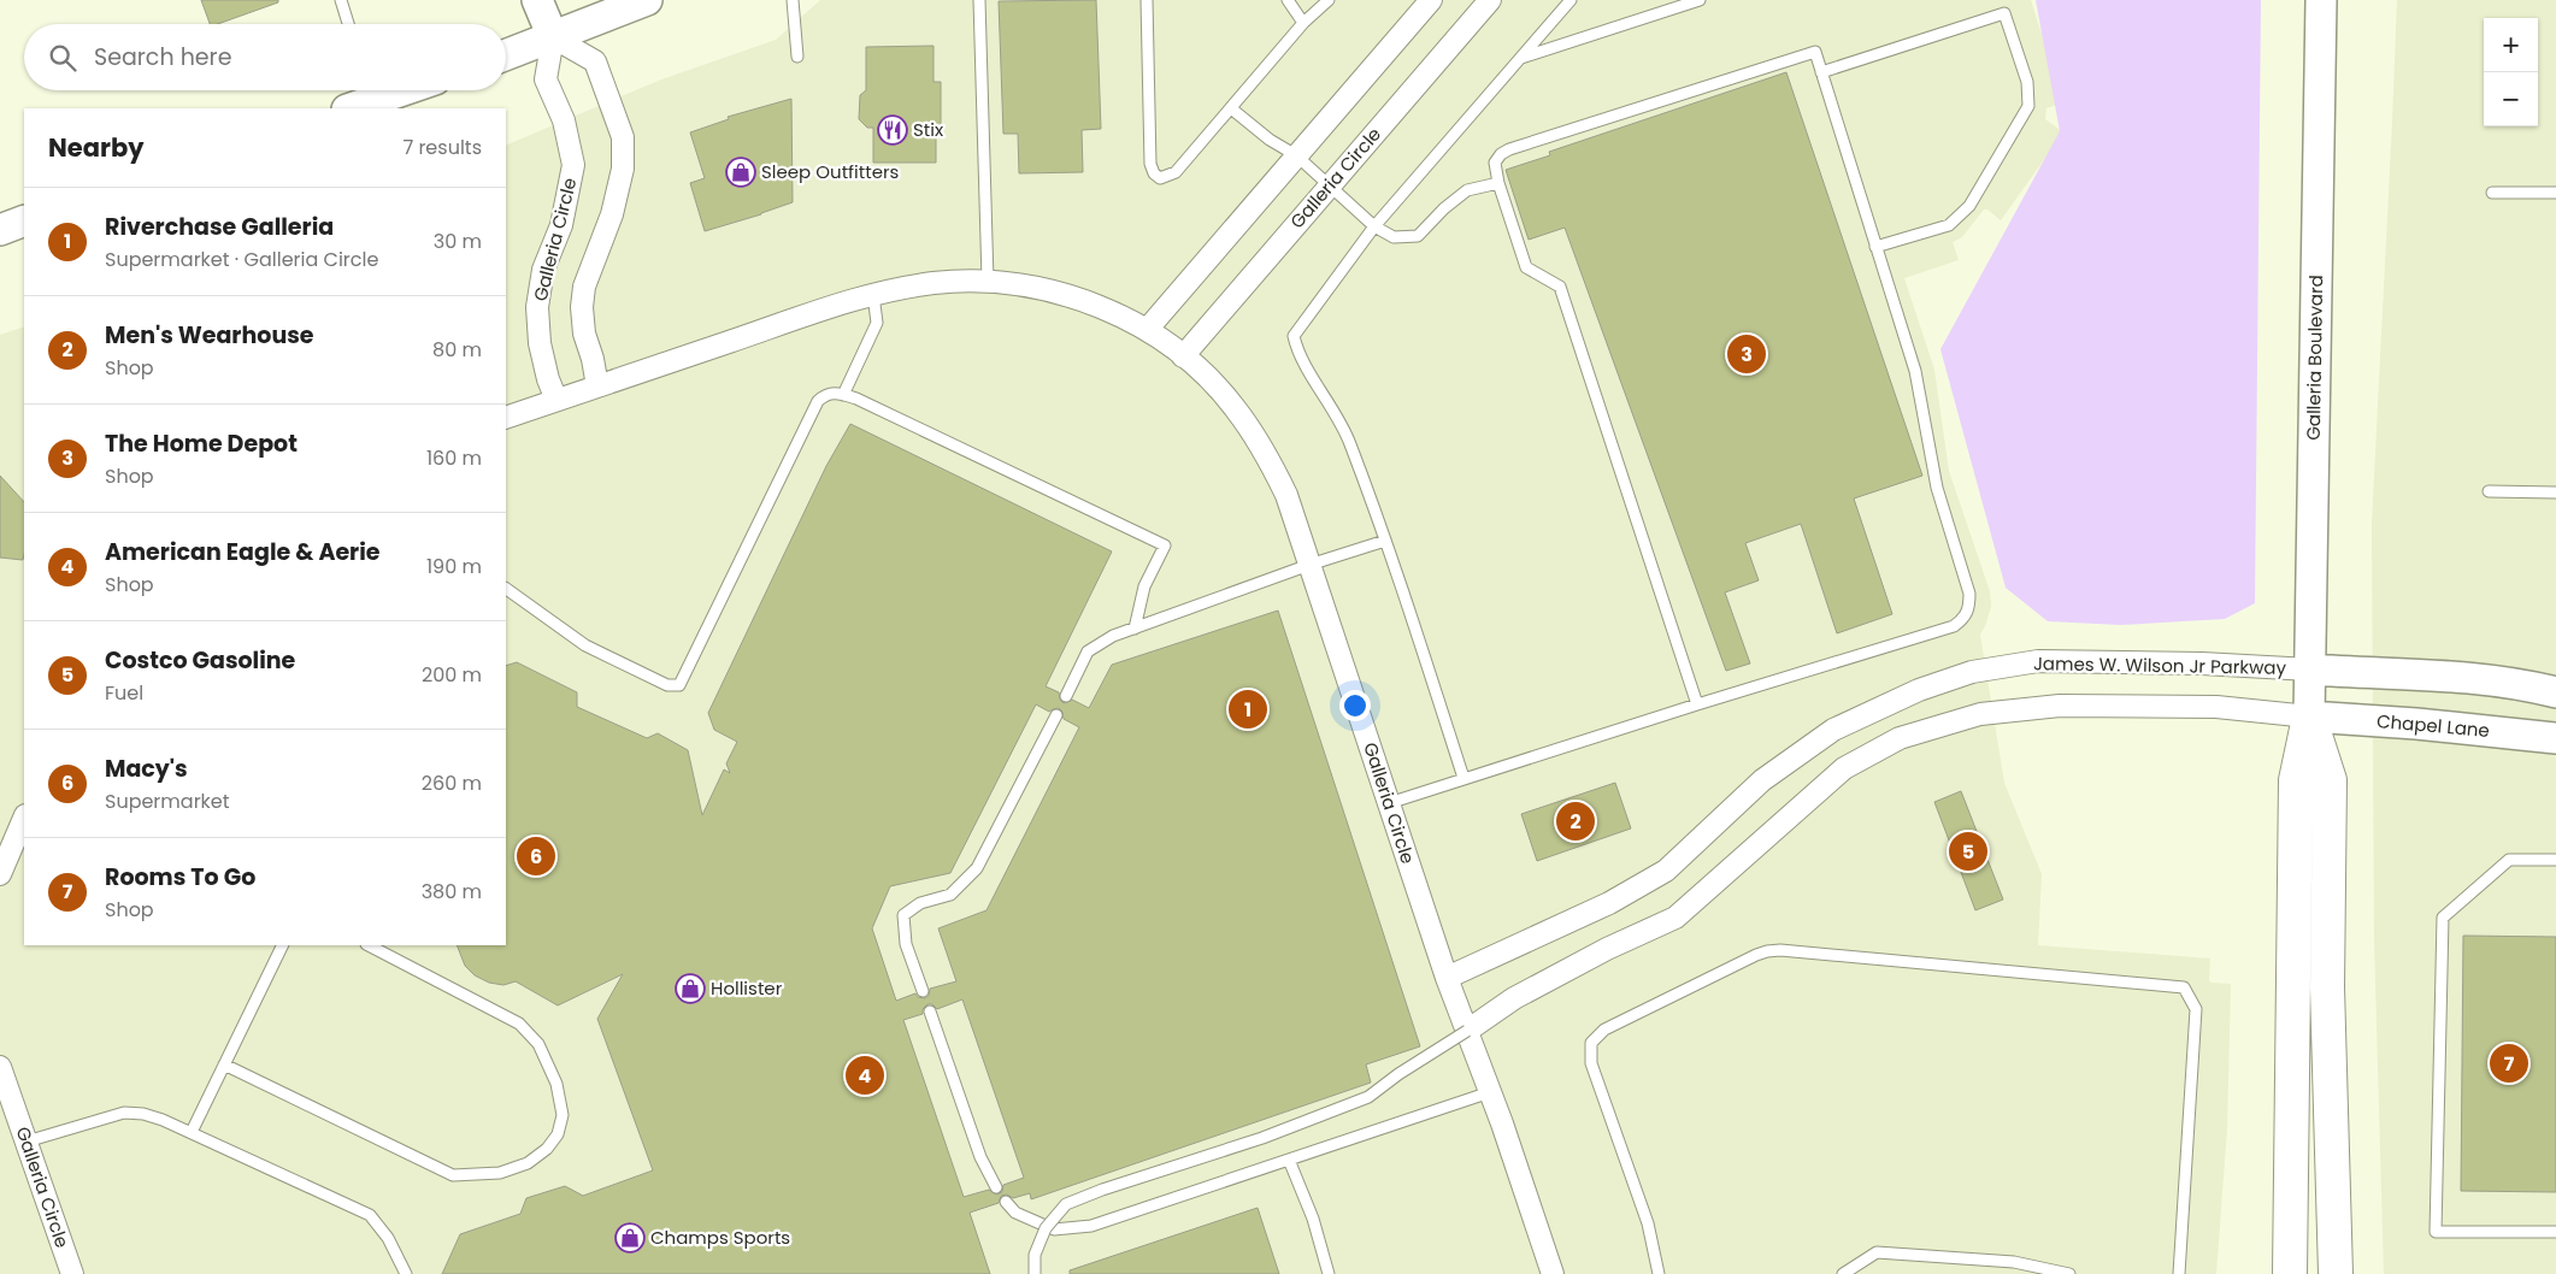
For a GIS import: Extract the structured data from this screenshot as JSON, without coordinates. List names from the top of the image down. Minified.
{"streets":{"main road":["Galleria Boulevard","Chapel Lane"],"street":["Galleria Circle","James W. Wilson Jr Parkway"]},"crossings":[["Galleria Circle","James W. Wilson Jr Parkway"],["Galleria Boulevard","James W. Wilson Jr Parkway"],["Galleria Boulevard","Chapel Lane"]],"places":{"restaurant":["Stix"],"shop":["Sleep Outfitters","Hollister","Champs Sports"]},"page":{"map_buttons":["+","−"],"search":"Search here","heading":["Nearby","7 results"],"list":[{"mark":"1","name":"Riverchase Galleria","note":"Supermarket · Galleria Circle","value":"30 m"},{"mark":"2","name":"Men's Wearhouse","note":"Shop","value":"80 m"},{"mark":"3","name":"The Home Depot","note":"Shop","value":"160 m"},{"mark":"4","name":"American Eagle & Aerie","note":"Shop","value":"190 m"},{"mark":"5","name":"Costco Gasoline","note":"Fuel","value":"200 m"},{"mark":"6","name":"Macy's","note":"Supermarket","value":"260 m"},{"mark":"7","name":"Rooms To Go","note":"Shop","value":"380 m"}],"pins":["3","1","2","5","6","7","4"]}}
